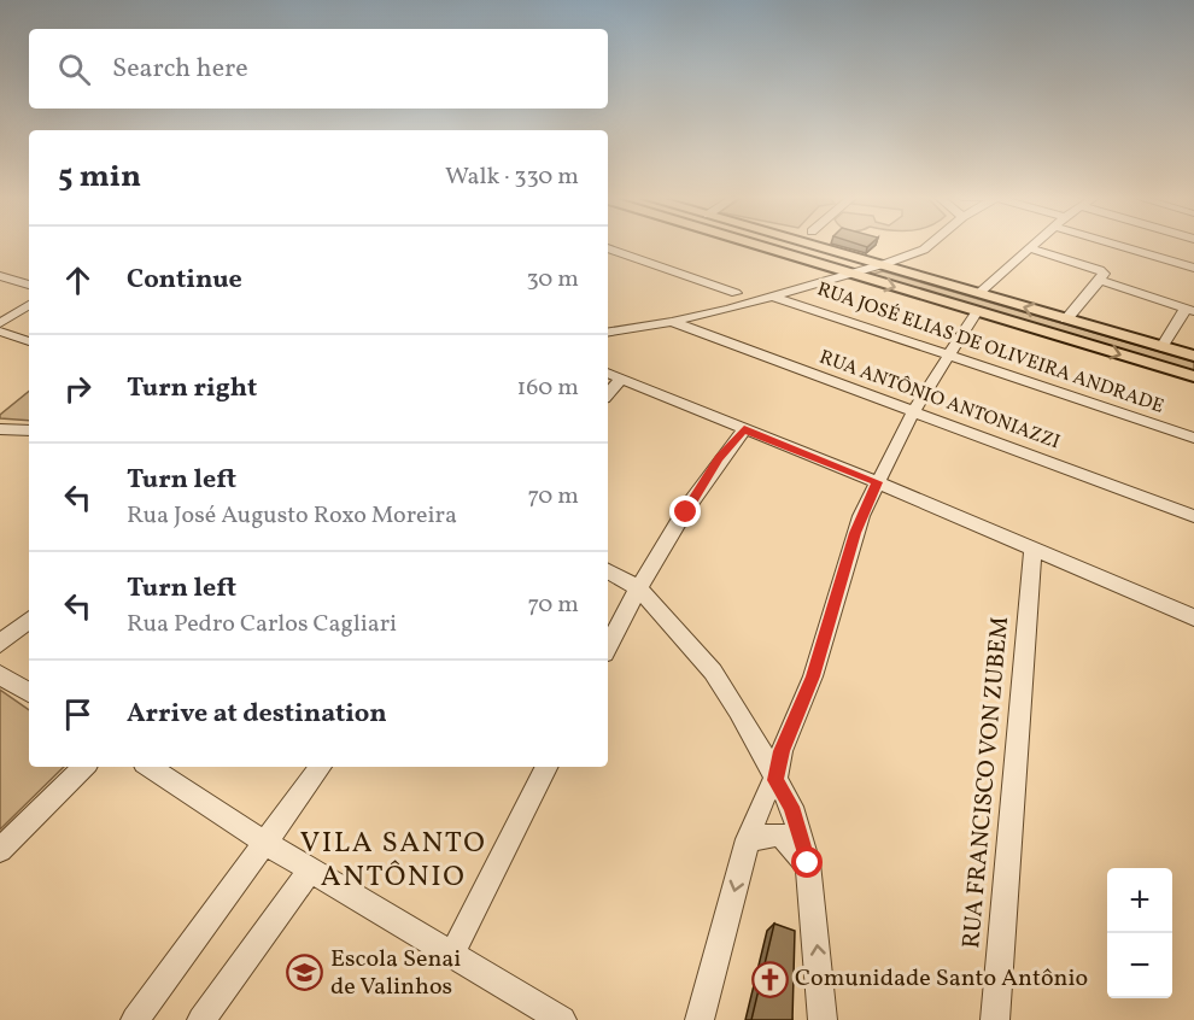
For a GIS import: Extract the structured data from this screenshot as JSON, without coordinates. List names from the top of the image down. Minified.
{"streets":{"street":["RUA JOSÉ ELIAS DE OLIVEIRA ANDRADE","RUA ANTÔNIO ANTONIAZZI","RUA FRANCISCO VON ZUBEM"]},"districts":["VILA SANTO ANTÔNIO"],"places":{"school or university":["Escola Senai de Valinhos"],"church":["Comunidade Santo Antônio"]},"page":{"search":"Search here","heading":["5 min","Walk · 330 m"],"list":[["Continue","30 m"],["Turn right","160 m"],["Turn left","Rua José Augusto Roxo Moreira","70 m"],["Turn left","Rua Pedro Carlos Cagliari","70 m"],"Arrive at destination"],"map_buttons":["+","−"]}}
